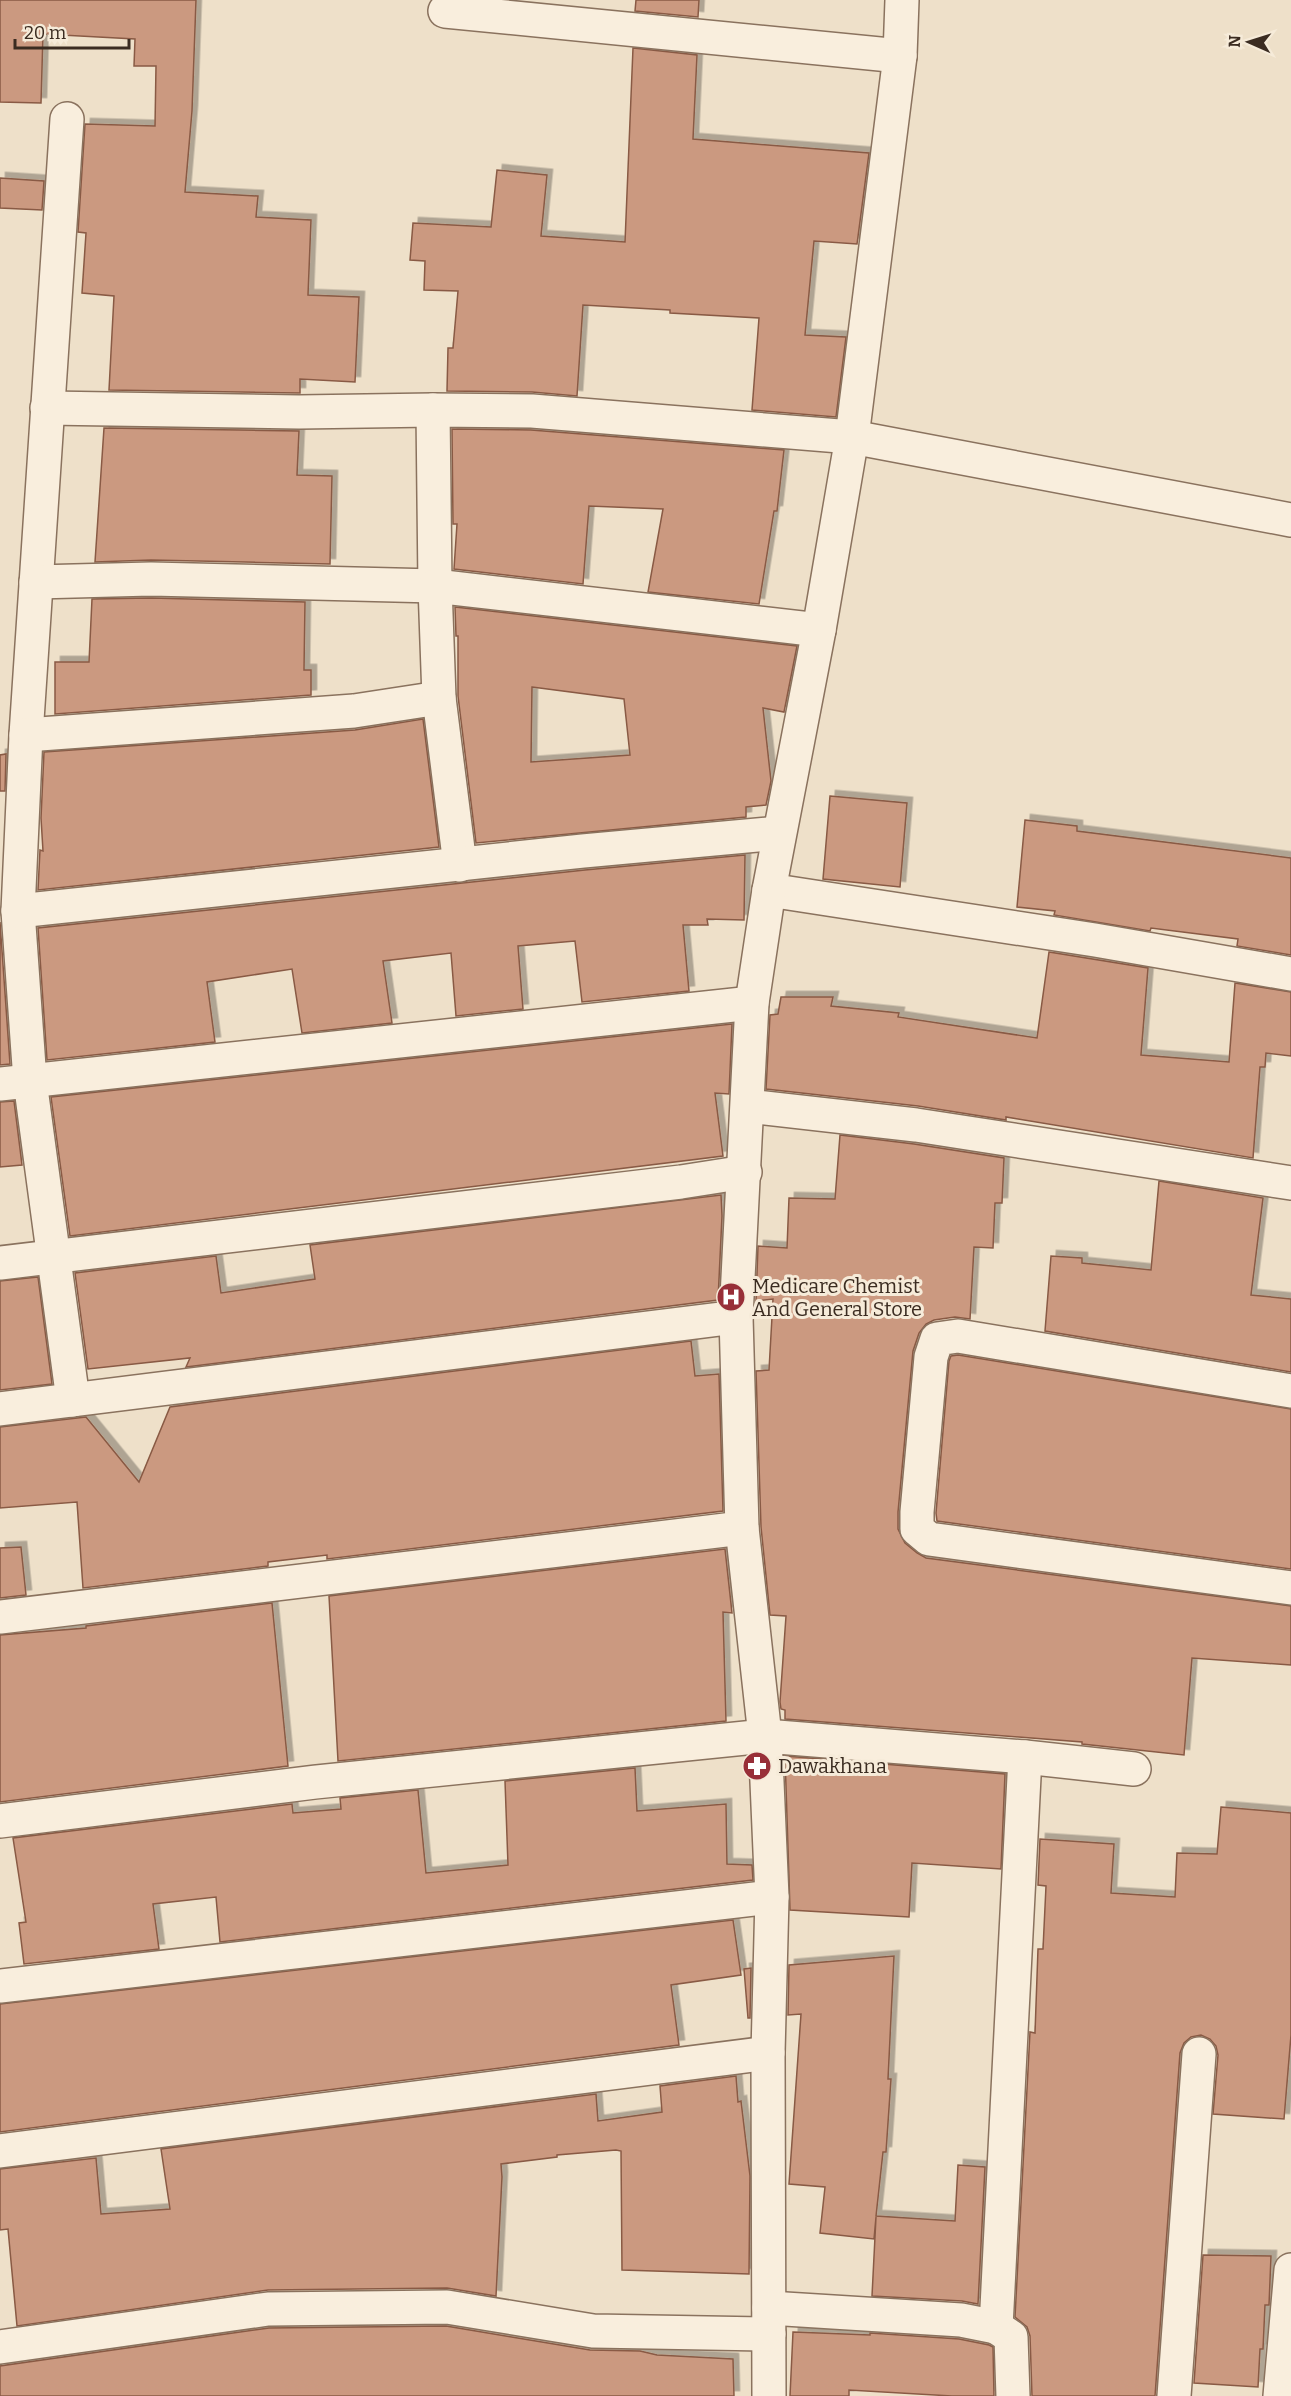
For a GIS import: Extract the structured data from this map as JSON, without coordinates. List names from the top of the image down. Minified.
{"places":{"hospital":["Medicare Chemist And General Store"],"pharmacy":["Dawakhana"]},"scale_bar":"20 m","north":"left"}
